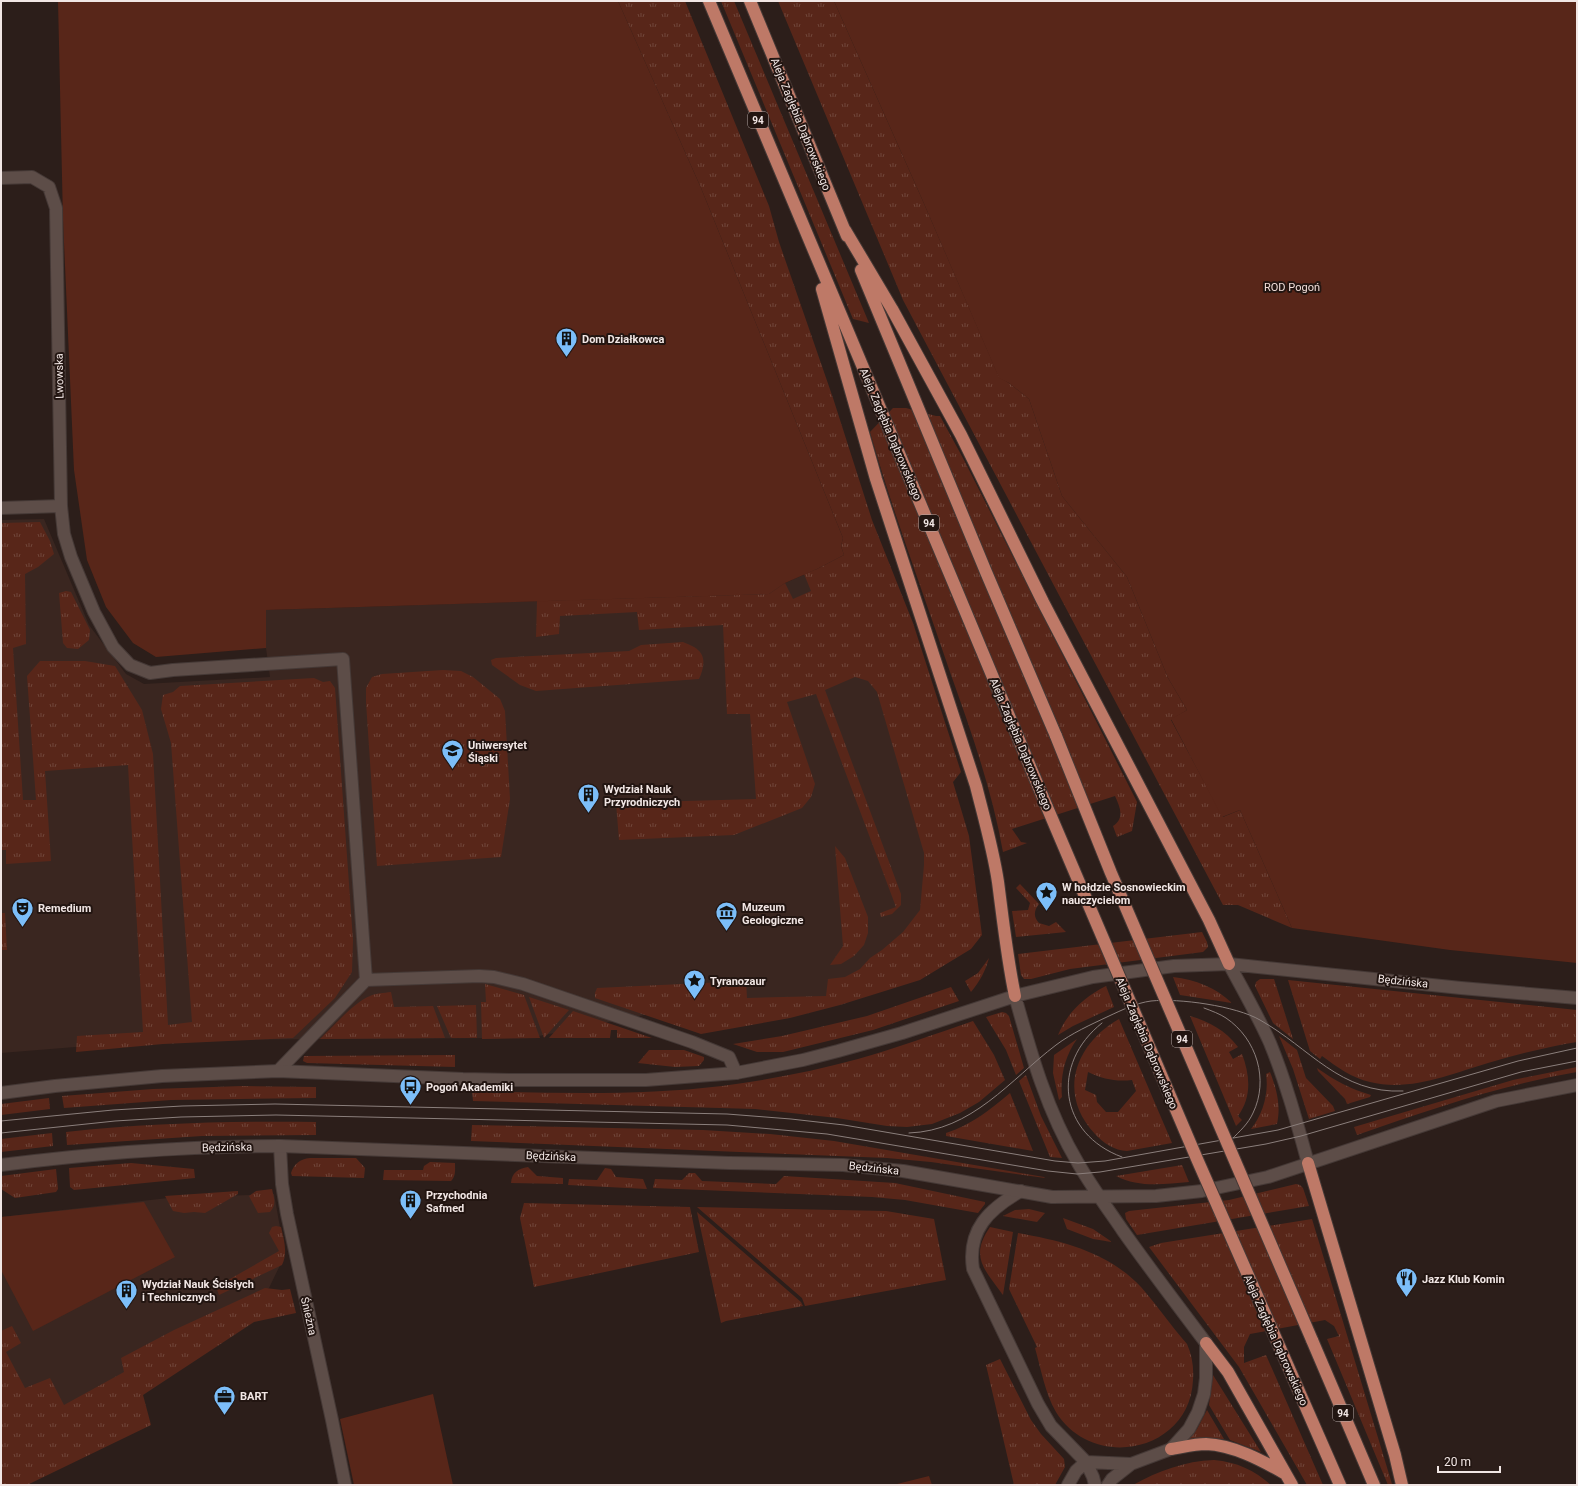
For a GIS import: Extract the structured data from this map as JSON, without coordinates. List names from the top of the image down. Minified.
{"streets":{"main road":["94","Aleja Zagłębia Dąbrowskiego"],"street":["Lwowska","Będzińska","Śnieżna"]},"crossings":[["Będzińska","Śnieżna"]],"parks":["ROD Pogoń"],"places":{"building":["Dom Działkowca","Wydział Nauk Przyrodniczych","Przychodnia Safmed","Wydział Nauk Ścisłych i Technicznych"],"school or university":["Uniwersytet Śląski"],"place":["W hołdzie Sosnowieckim nauczycielom","Tyranozaur"],"theatre":["Remedium"],"museum":["Muzeum Geologiczne"],"bus stop":["Pogoń Akademiki"],"restaurant":["Jazz Klub Komin"],"office":["BART"]},"scale_bar":"20 m"}
